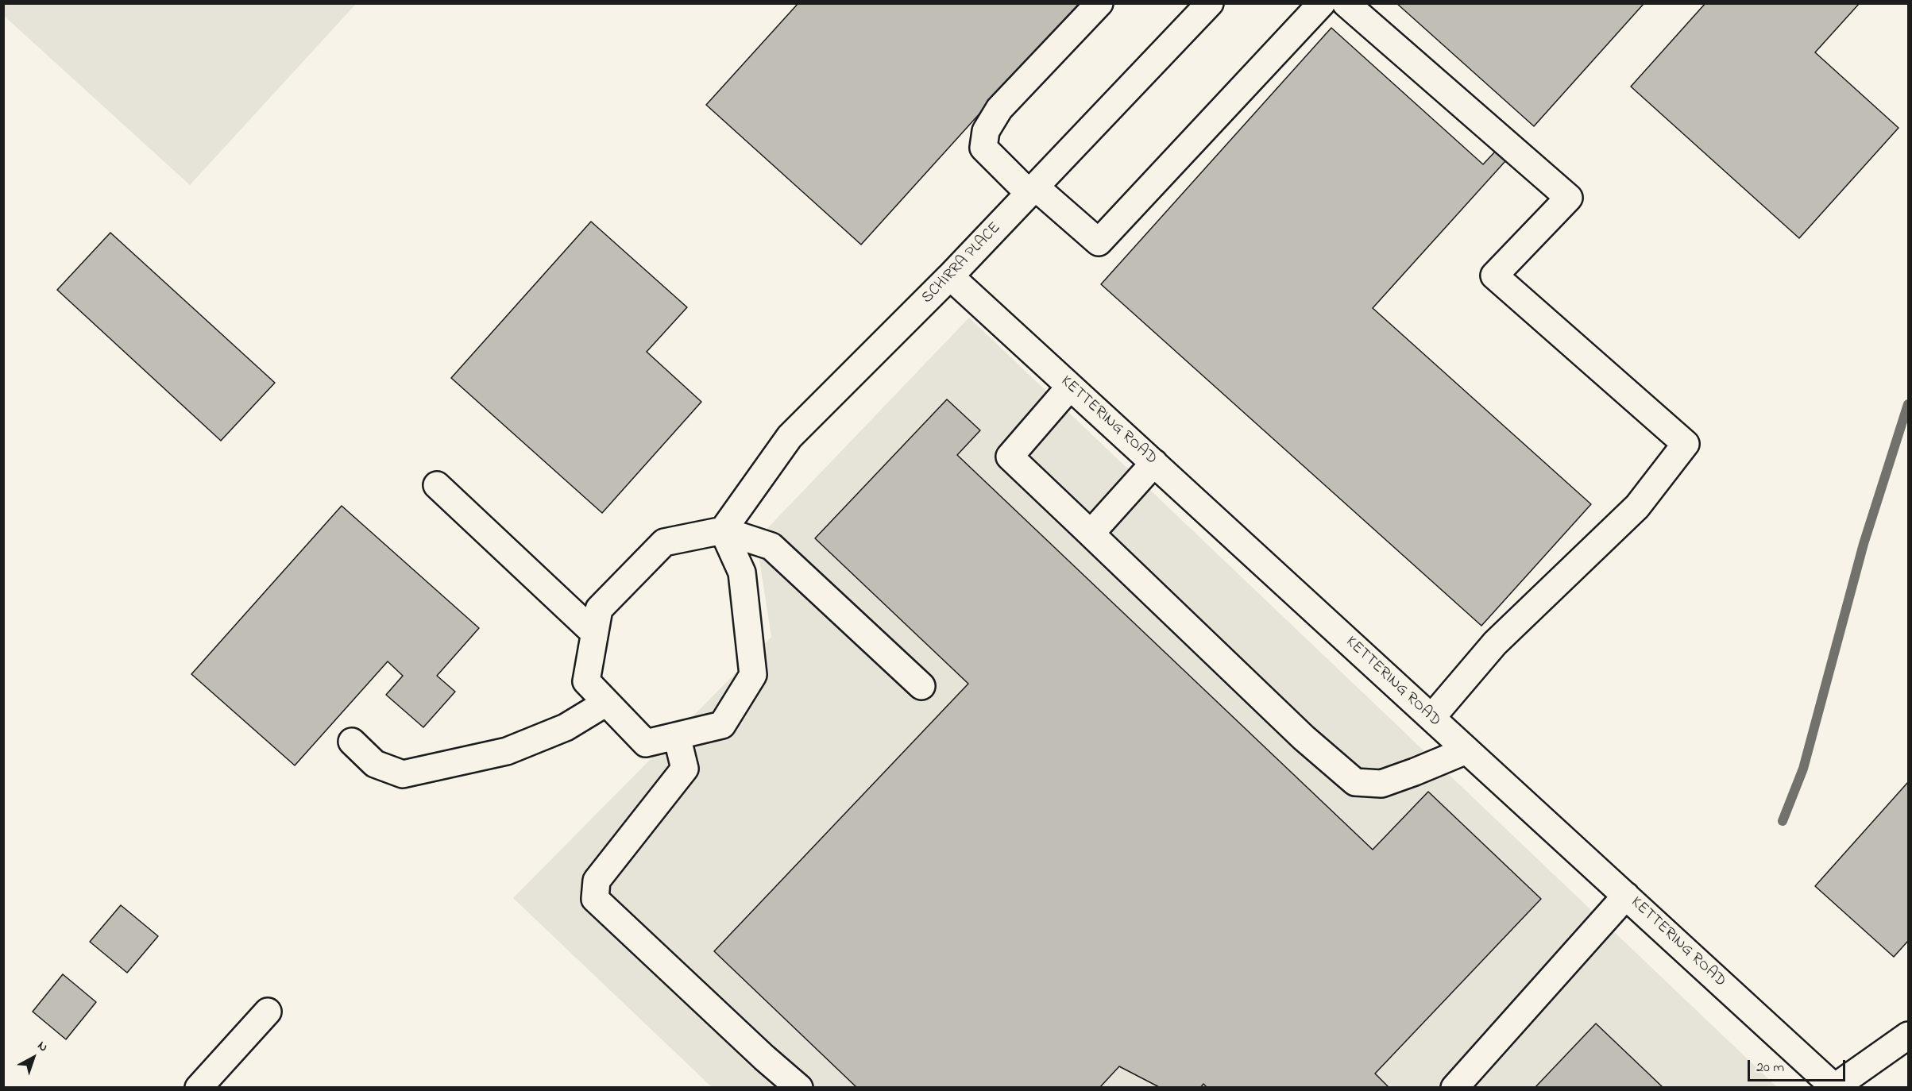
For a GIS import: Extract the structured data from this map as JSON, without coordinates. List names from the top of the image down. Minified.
{"streets":{"street":["SCHIRRA PLACE","KETTERING ROAD"]},"crossings":[["SCHIRRA PLACE","KETTERING ROAD"]],"scale_bar":"20 m","north":"top right"}
